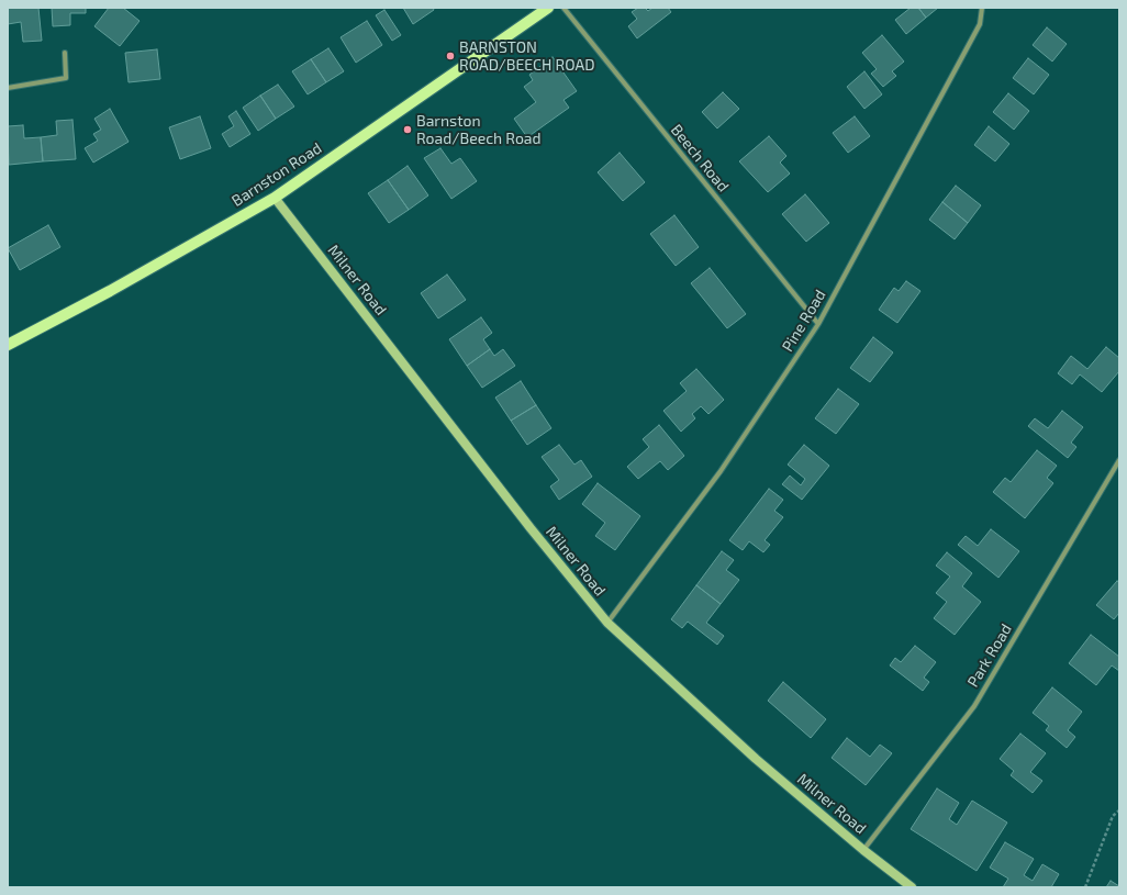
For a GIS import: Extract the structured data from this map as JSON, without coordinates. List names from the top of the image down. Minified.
{"streets":{"main road":["Barnston Road"],"street":["Beech Road","Milner Road","Pine Road","Park Road"]},"crossings":[["Beech Road","Pine Road"],["Barnston Road","Milner Road"],["Milner Road","Pine Road"],["Milner Road","Park Road"]],"places":["BARNSTON ROAD/BEECH ROAD","Barnston Road/Beech Road"]}
